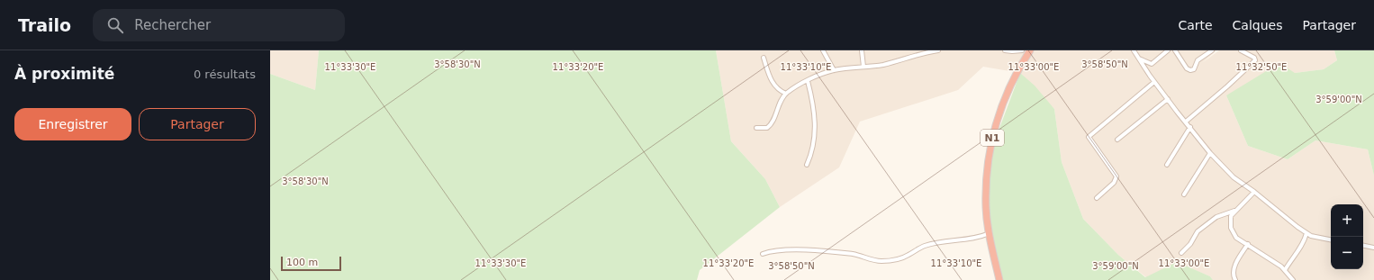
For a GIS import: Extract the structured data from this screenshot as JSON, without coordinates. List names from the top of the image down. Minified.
{"streets":{"highway":["N1"]},"scale_bar":"100 m","page":{"header":"Trailo","search":"Rechercher","nav":["Carte","Calques","Partager"],"heading":["À proximité","0 résultats"],"buttons":["Enregistrer","Partager"],"map_buttons":["+","−"],"scale":"100 m"},"coordinates":["3°58'50\"N","3°58'30\"N","11°33'30\"E","11°33'20\"E","11°33'10\"E","11°33'00\"E","11°32'50\"E","3°59'00\"N"]}
